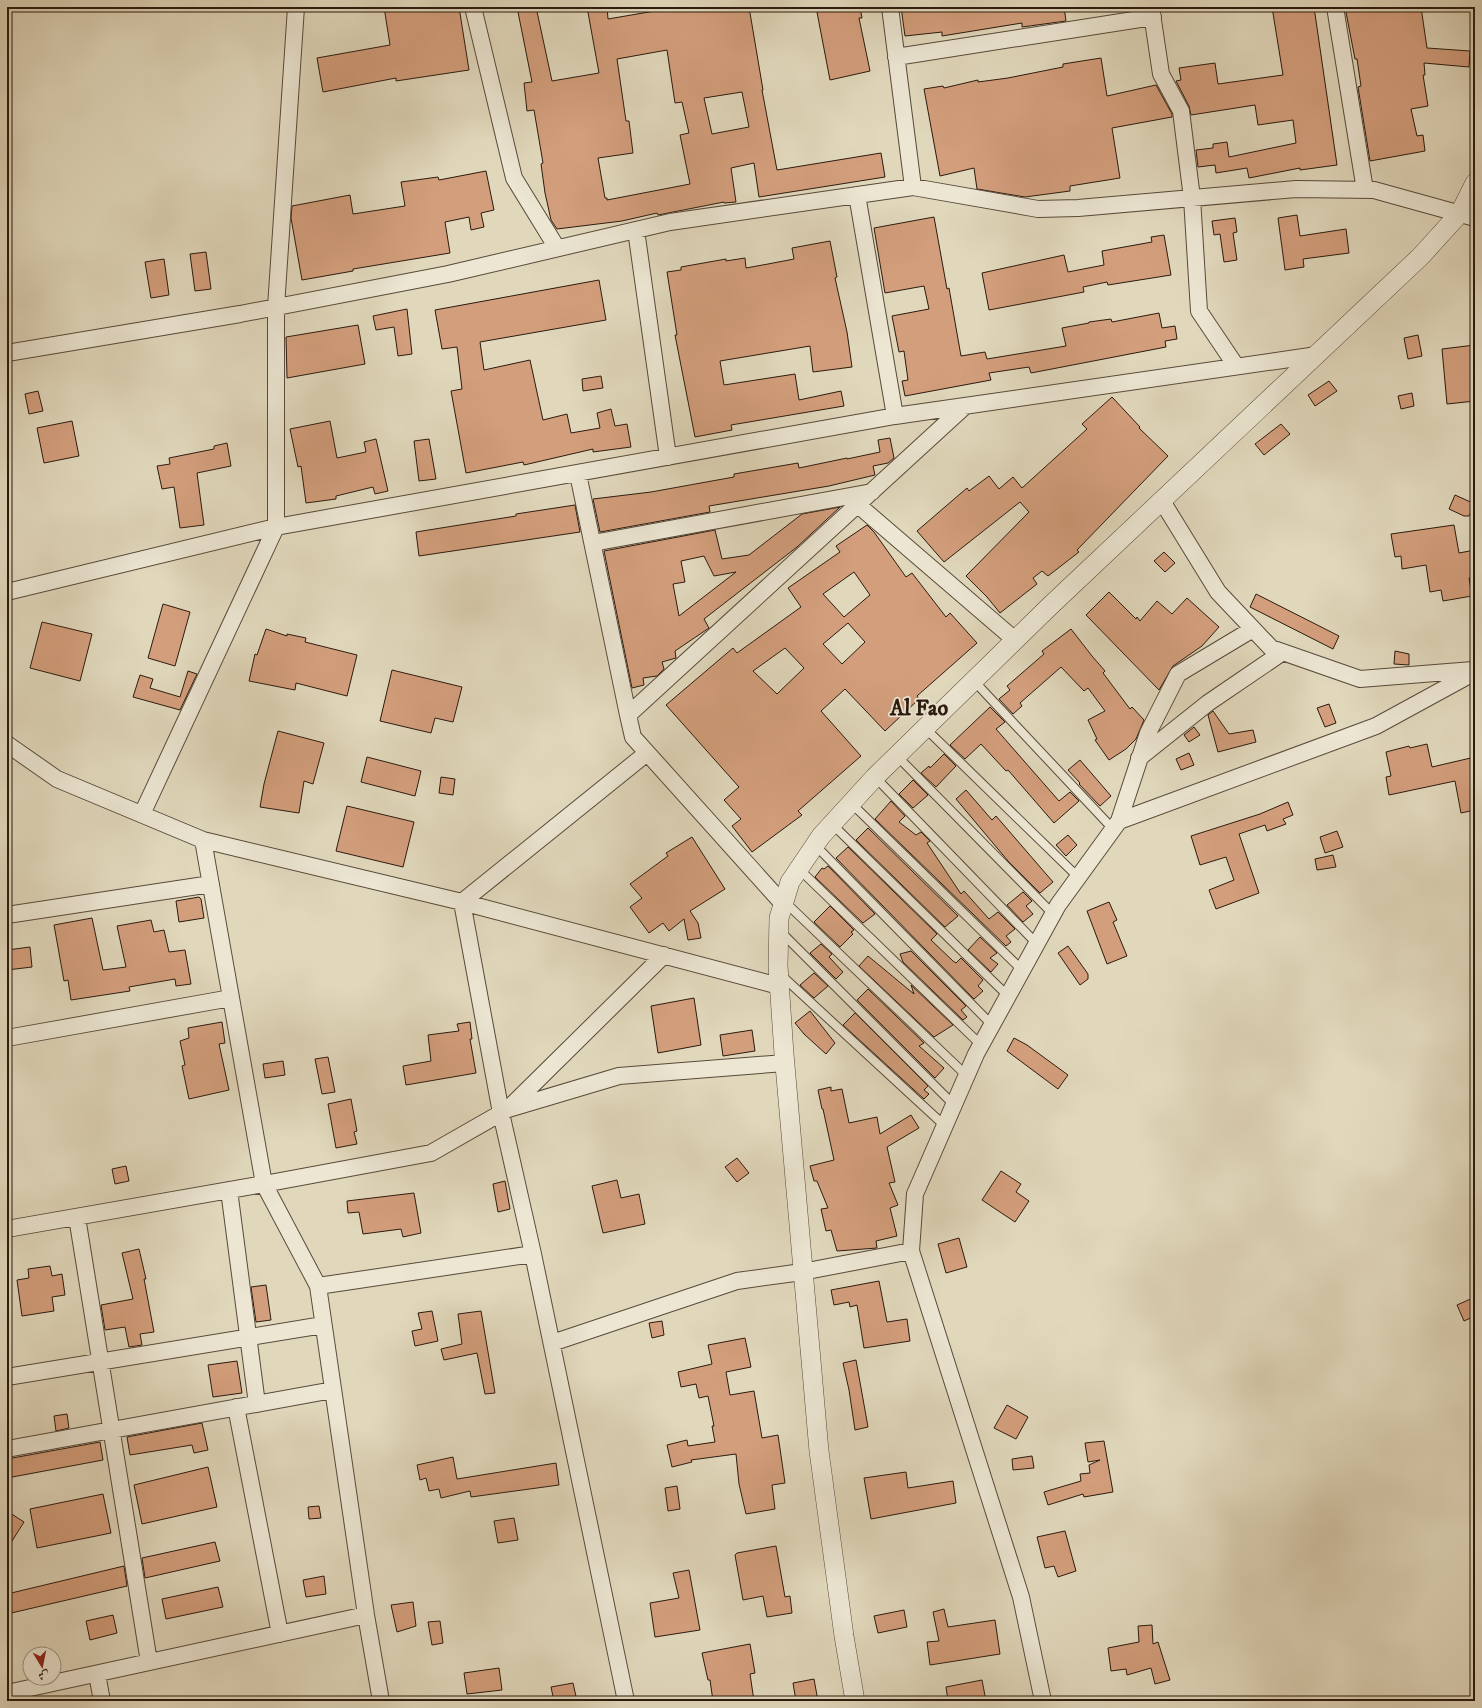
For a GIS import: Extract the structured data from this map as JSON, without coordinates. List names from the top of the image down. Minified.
{"districts":["Al Fao"],"north":"bottom"}
